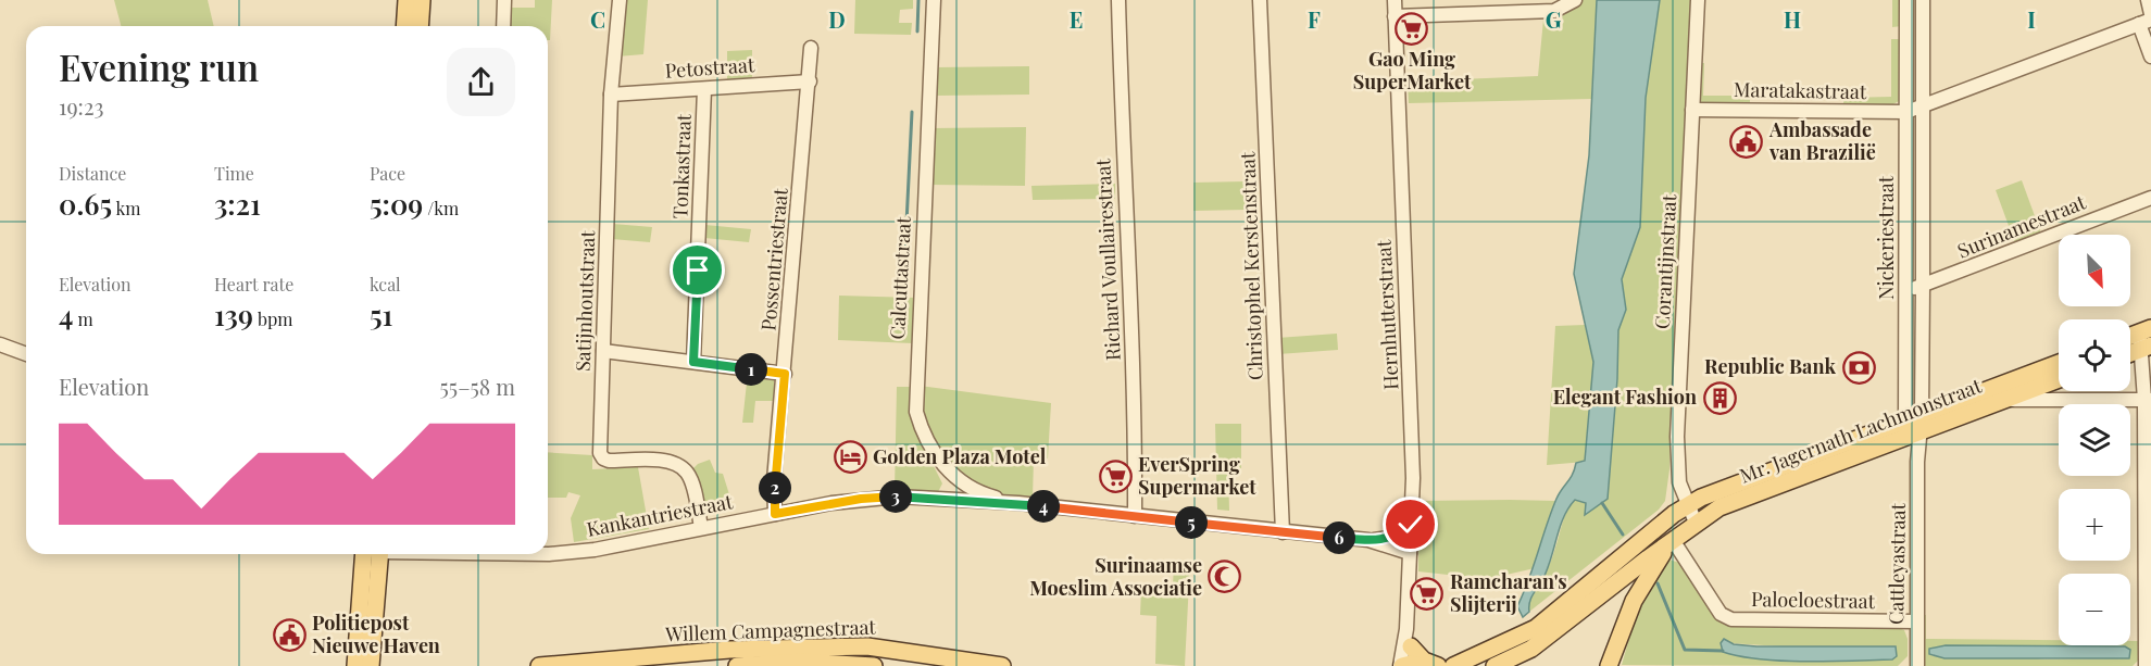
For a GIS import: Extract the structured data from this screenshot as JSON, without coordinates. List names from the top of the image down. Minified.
{"streets":{"main road":["Mr. Jagernath Lachmonstraat","Willem Campagnestraat"],"street":["Petostraat","Maratakastraat","Tonkastraat","Surinamestraat","Nickeriestraat","Possentriestraat","Richard Voullairestraat","Corantijnstraat","Christophel Kerstenstraat","Calcuttastraat","Satijnhoutstraat","Hernhutterstraat","Kankantriestraat","Cattleyastraat","Paloeloestraat"]},"crossings":[["Petostraat","Tonkastraat"],["Petostraat","Possentriestraat"],["Petostraat","Satijnhoutstraat"],["Maratakastraat","Nickeriestraat"],["Maratakastraat","Corantijnstraat"],["Surinamestraat","Nickeriestraat"],["Nickeriestraat","Mr. Jagernath Lachmonstraat"],["Nickeriestraat","Cattleyastraat"],["Possentriestraat","Kankantriestraat"],["Richard Voullairestraat","Kankantriestraat"],["Corantijnstraat","Mr. Jagernath Lachmonstraat"],["Christophel Kerstenstraat","Kankantriestraat"],["Calcuttastraat","Kankantriestraat"],["Satijnhoutstraat","Kankantriestraat"],["Hernhutterstraat","Kankantriestraat"],["Mr. Jagernath Lachmonstraat","Cattleyastraat"],["Mr. Jagernath Lachmonstraat","Paloeloestraat"],["Cattleyastraat","Paloeloestraat"]],"places":{"supermarket":["Gao Ming SuperMarket","EverSpring Supermarket","Ramcharan's Slijterij"],"public building":["Ambassade van Brazilië","Politiepost Nieuwe Haven"],"bank":["Republic Bank"],"building":["Elegant Fashion"],"hotel":["Golden Plaza Motel"],"mosque":["Surinaamse Moeslim Associatie"]},"north":"bottom right","page":{"heading":["Evening run","19:23"],"stats":[["Distance","0.65 km"],["Time","3:21"],["Pace","5:09 /km"],["Elevation","4 m"],["Heart rate","139 bpm"],["kcal","51"]],"map_buttons":["+","−"],"pins":["1","2","3","4","5","6"],"chart":["Elevation","55–58 m"]},"grid":{"columns":["C","D","E","F","G","H","I"]}}
